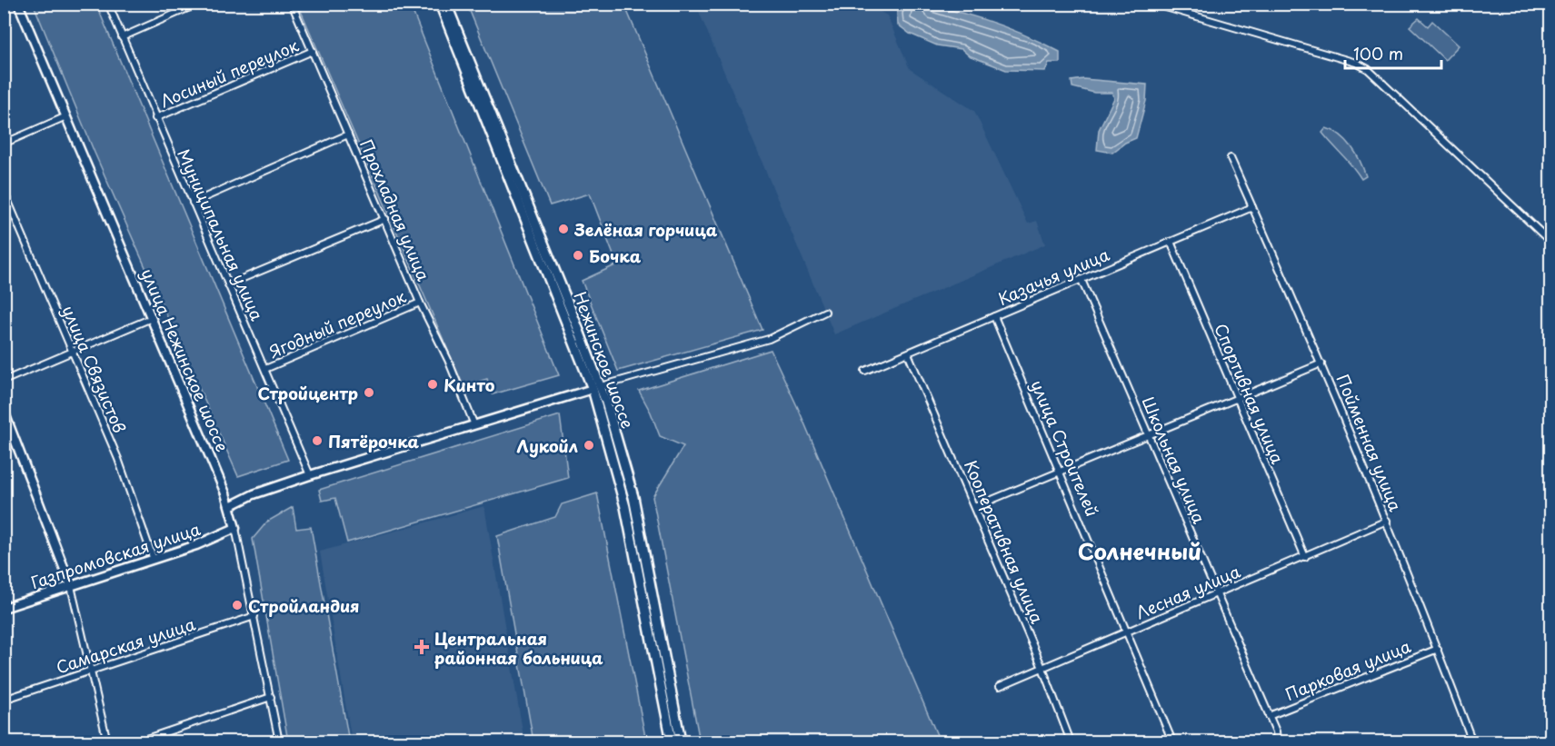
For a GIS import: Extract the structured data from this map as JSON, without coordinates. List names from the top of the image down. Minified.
{"streets":{"main road":["улица Нежинское шоссе","Нежинское шоссе","Газпромовская улица"],"street":["Лосиный переулок","Прохладная улица","Муниципальная улица","Казачья улица","Ягодный переулок","улица Связистов","Спортивная улица","Пойменная улица","улица Строителей","Школьная улица","Кооперативная улица","Лесная улица","Самарская улица","Парковая улица"]},"crossings":[["Лосиный переулок","Прохладная улица"],["Лосиный переулок","Муниципальная улица"],["Прохладная улица","Ягодный переулок"],["Муниципальная улица","Ягодный переулок"],["Казачья улица","Спортивная улица"],["Казачья улица","Пойменная улица"],["Казачья улица","улица Строителей"],["Казачья улица","Школьная улица"],["Казачья улица","Кооперативная улица"],["улица Нежинское шоссе","Газпромовская улица"],["улица Нежинское шоссе","Самарская улица"],["улица Связистов","Газпромовская улица"],["Спортивная улица","Лесная улица"],["Пойменная улица","Лесная улица"],["Пойменная улица","Парковая улица"],["улица Строителей","Лесная улица"],["Школьная улица","Лесная улица"],["Школьная улица","Парковая улица"],["Кооперативная улица","Лесная улица"]],"districts":["Солнечный"],"places":{"other":["Зелёная горчица","Бочка","Кинто","Стройцентр","Пятёрочка","Лукойл","Стройландия"],"health":["Центральная районная больница"]},"scale_bar":"100 m"}
